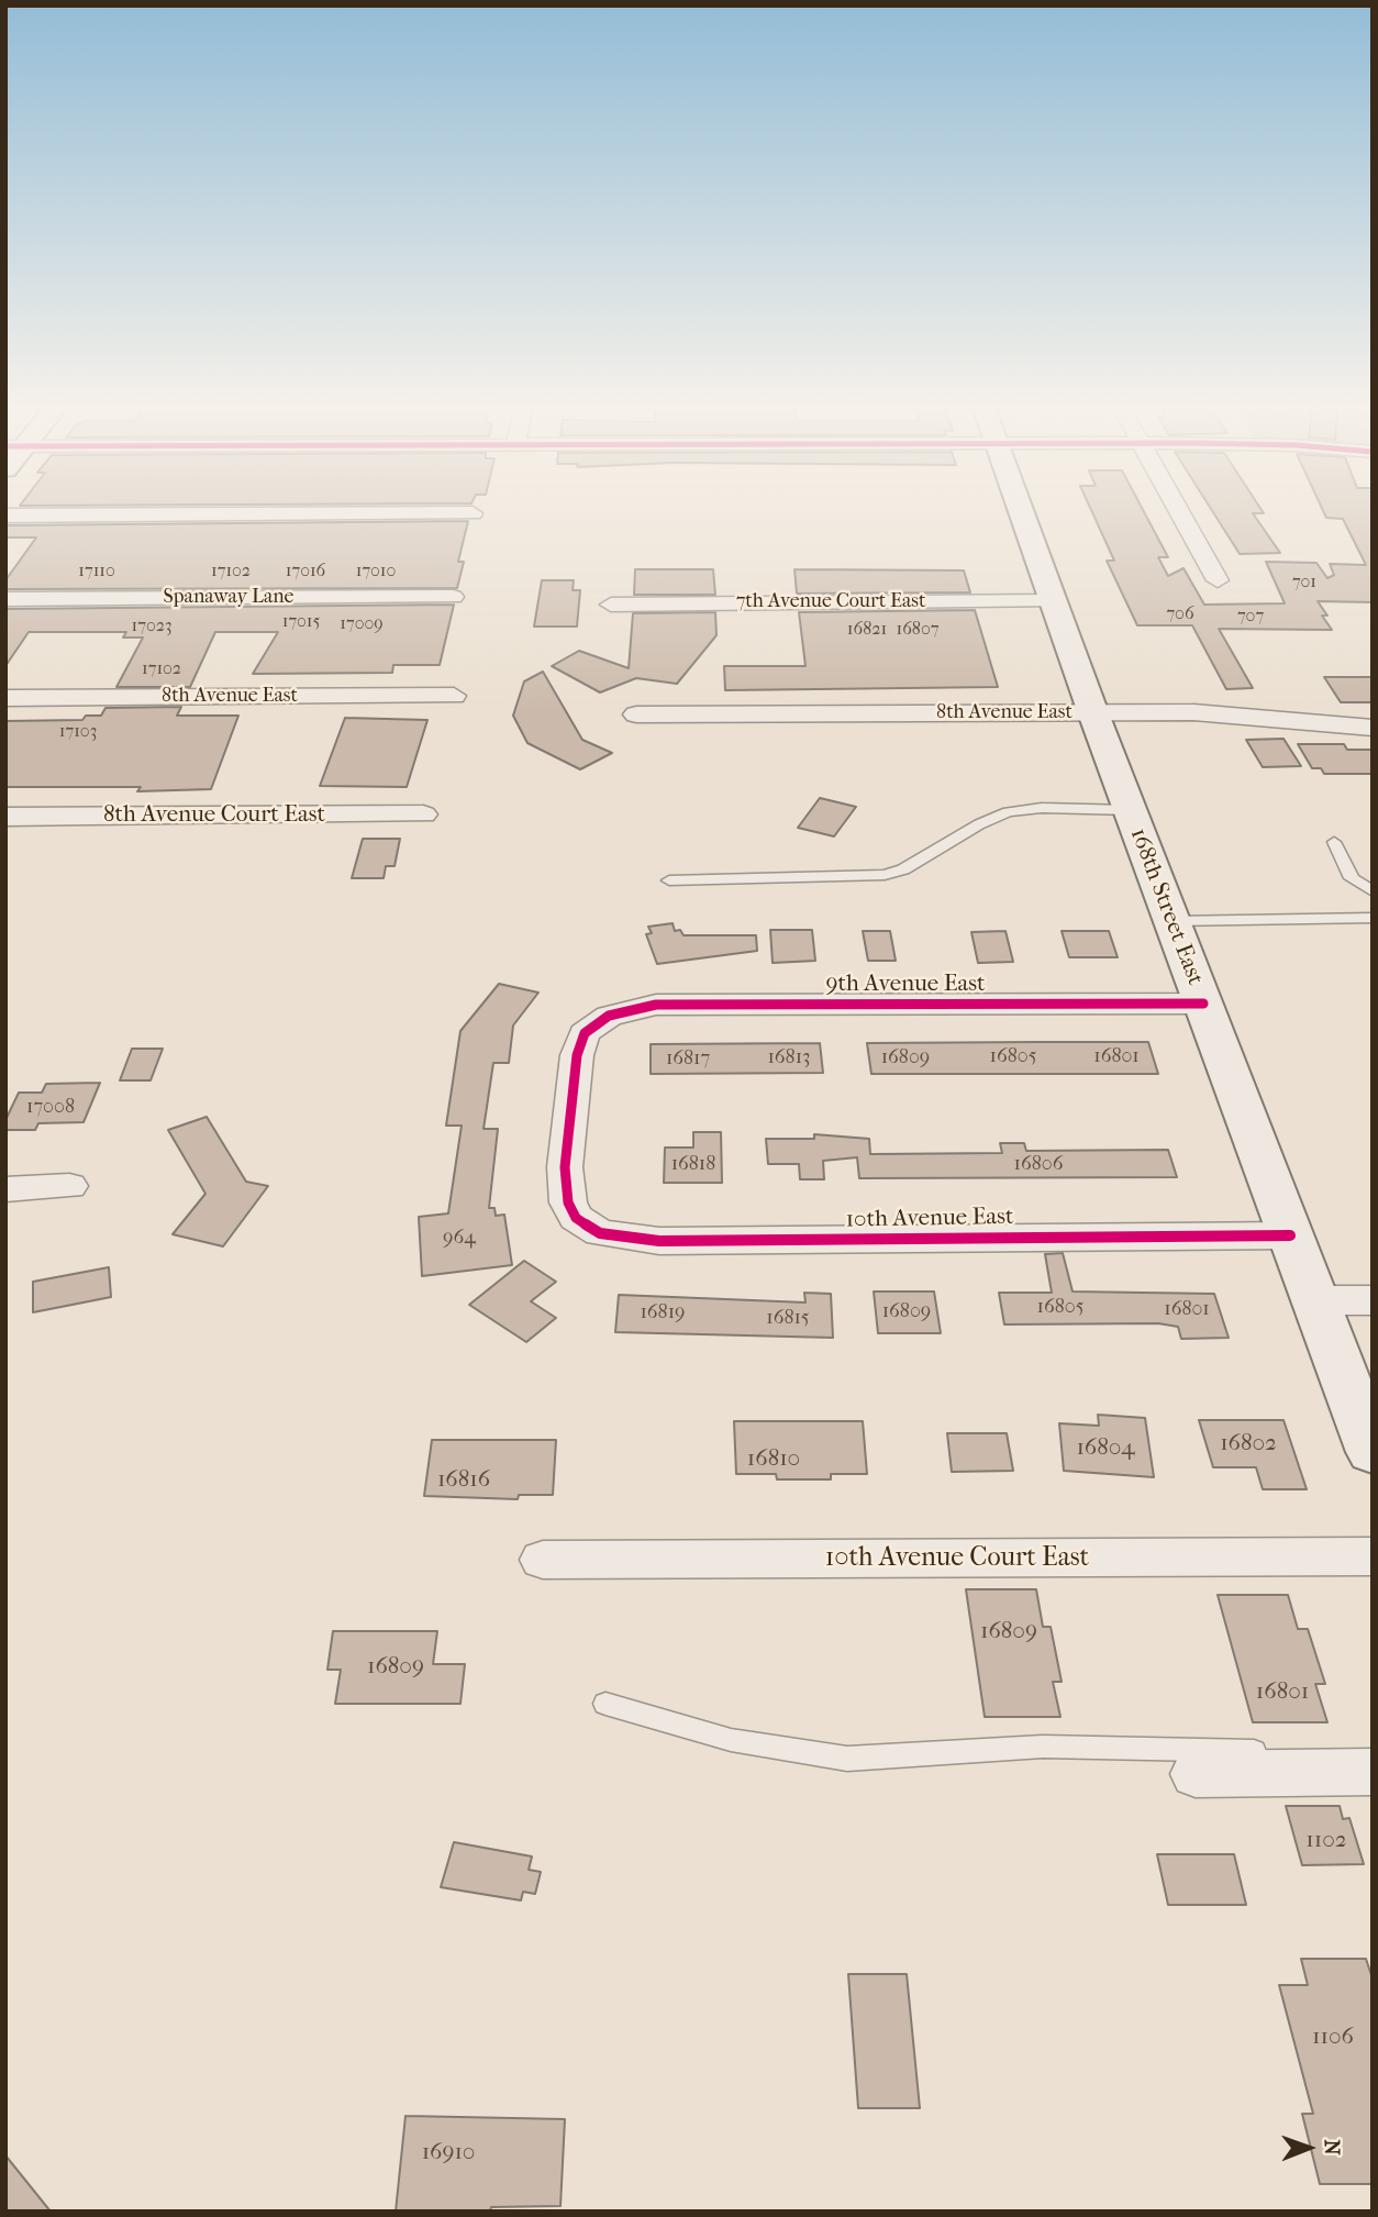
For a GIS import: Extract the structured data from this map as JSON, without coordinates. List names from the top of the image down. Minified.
{"streets":{"street":["Spanaway Lane","7th Avenue Court East","8th Avenue East","8th Avenue Court East","168th Street East","9th Avenue East","10th Avenue East","10th Avenue Court East"]},"crossings":[["7th Avenue Court East","168th Street East"],["8th Avenue East","168th Street East"],["168th Street East","9th Avenue East"],["168th Street East","10th Avenue East"],["9th Avenue East","10th Avenue East"]],"house_numbers":["17110","17102","17016","17010","701","706","707","17015","17009","17023","16821","16807","17102","17103","16805","16801","16813","16809","16817","17008","16818","16806","964","16805","16801","16809","16819","16815","16802","16804","16810","16816","16809","16809","16801","1102","1106","16910"],"north":"right"}
